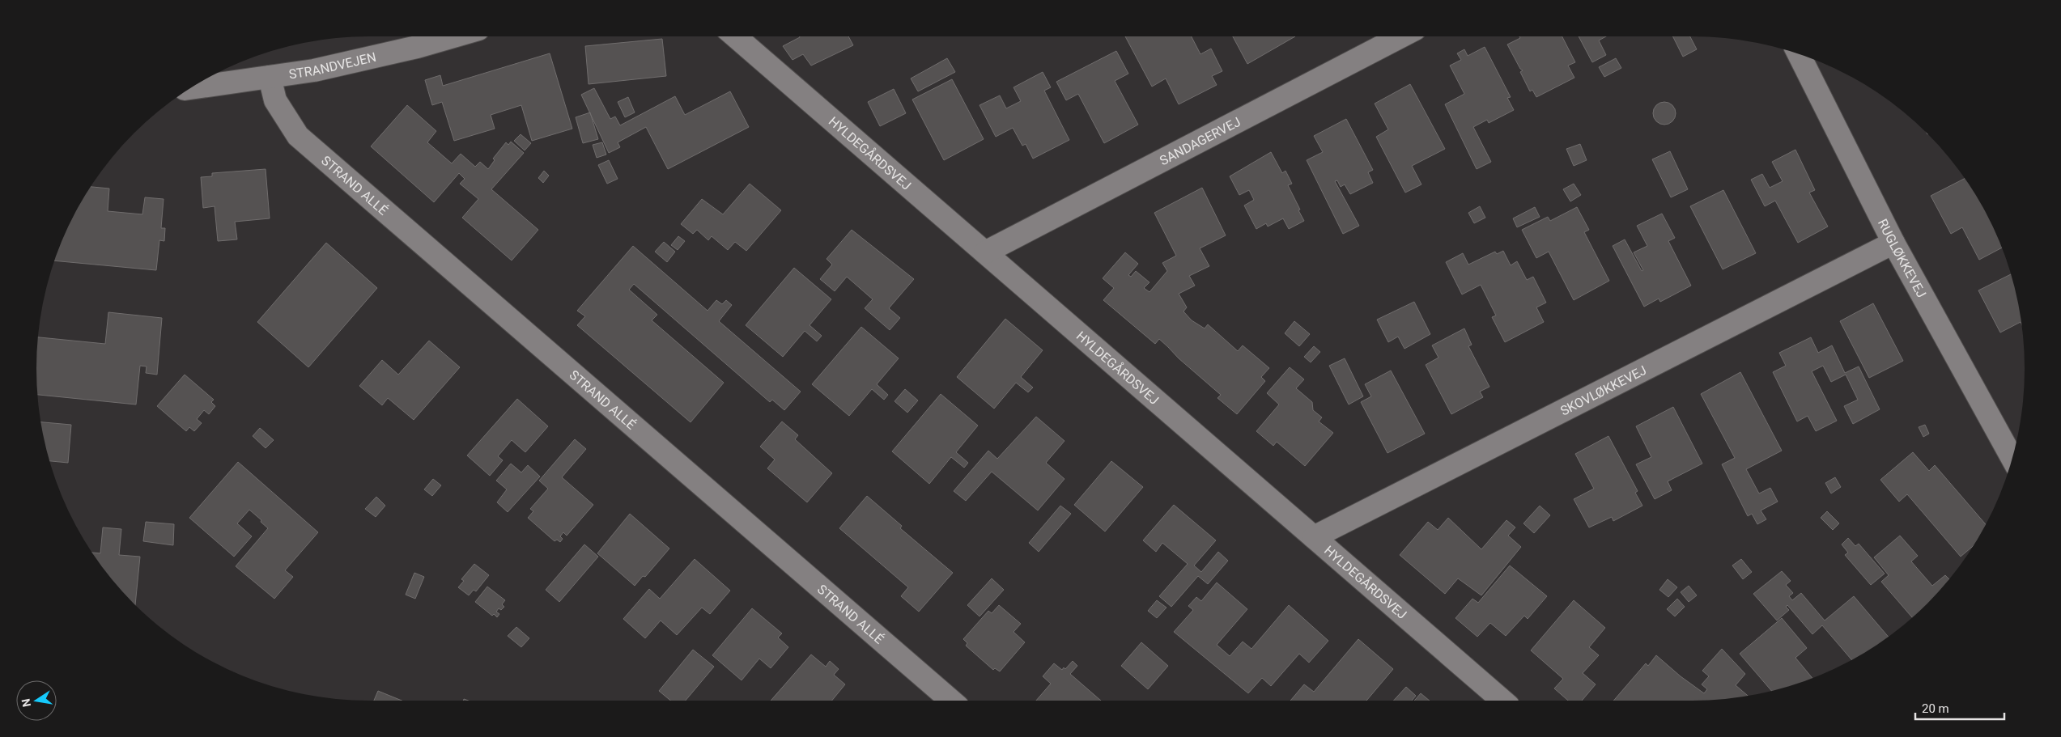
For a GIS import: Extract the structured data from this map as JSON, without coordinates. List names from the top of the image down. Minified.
{"streets":{"street":["STRANDVEJEN","SANDAGERVEJ","HYLDEGÅRDSVEJ","STRAND ALLÉ","RUGLØKKEVEJ","SKOVLØKKEVEJ"]},"crossings":[["STRANDVEJEN","STRAND ALLÉ"],["SANDAGERVEJ","HYLDEGÅRDSVEJ"],["HYLDEGÅRDSVEJ","SKOVLØKKEVEJ"],["RUGLØKKEVEJ","SKOVLØKKEVEJ"]],"scale_bar":"20 m","north":"left"}
